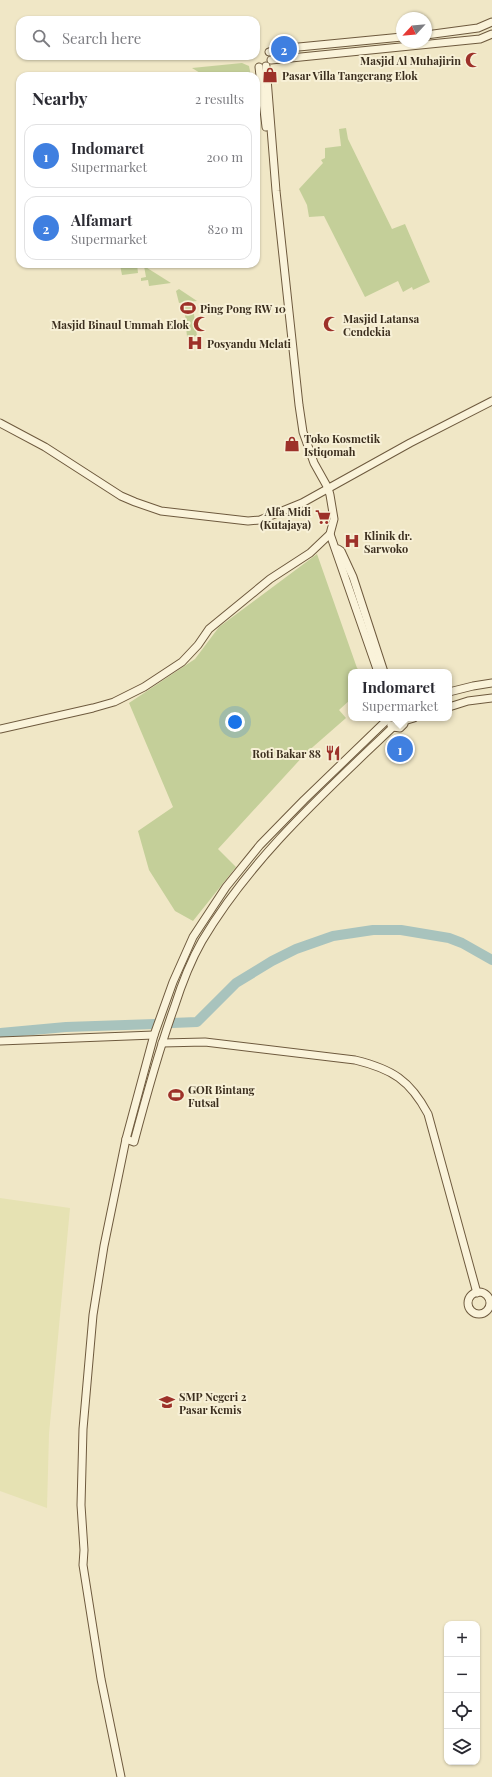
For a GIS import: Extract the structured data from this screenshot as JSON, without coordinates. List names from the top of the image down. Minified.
{"places":{"mosque":["Masjid Al Muhajirin","Masjid Binaul Ummah Elok","Masjid Latansa Cendekia"],"shop":["Pasar Villa Tangerang Elok","Toko Kosmetik Istiqomah"],"sports":["Ping Pong RW 10","GOR Bintang Futsal"],"hospital":["Posyandu Melati","Klinik dr. Sarwoko"],"supermarket":["Alfa Midi (Kutajaya)"],"restaurant":["Roti Bakar 88"],"school or university":["SMP Negeri 2 Pasar Kemis"]},"north":"bottom left","page":{"search":"Search here","pins":["2","1"],"heading":["Nearby","2 results"],"list":[{"mark":"1","name":"Indomaret","note":"Supermarket","value":"200 m"},{"mark":"2","name":"Alfamart","note":"Supermarket","value":"820 m"}],"popup":["Indomaret","Supermarket"],"map_buttons":["+","−"]}}
